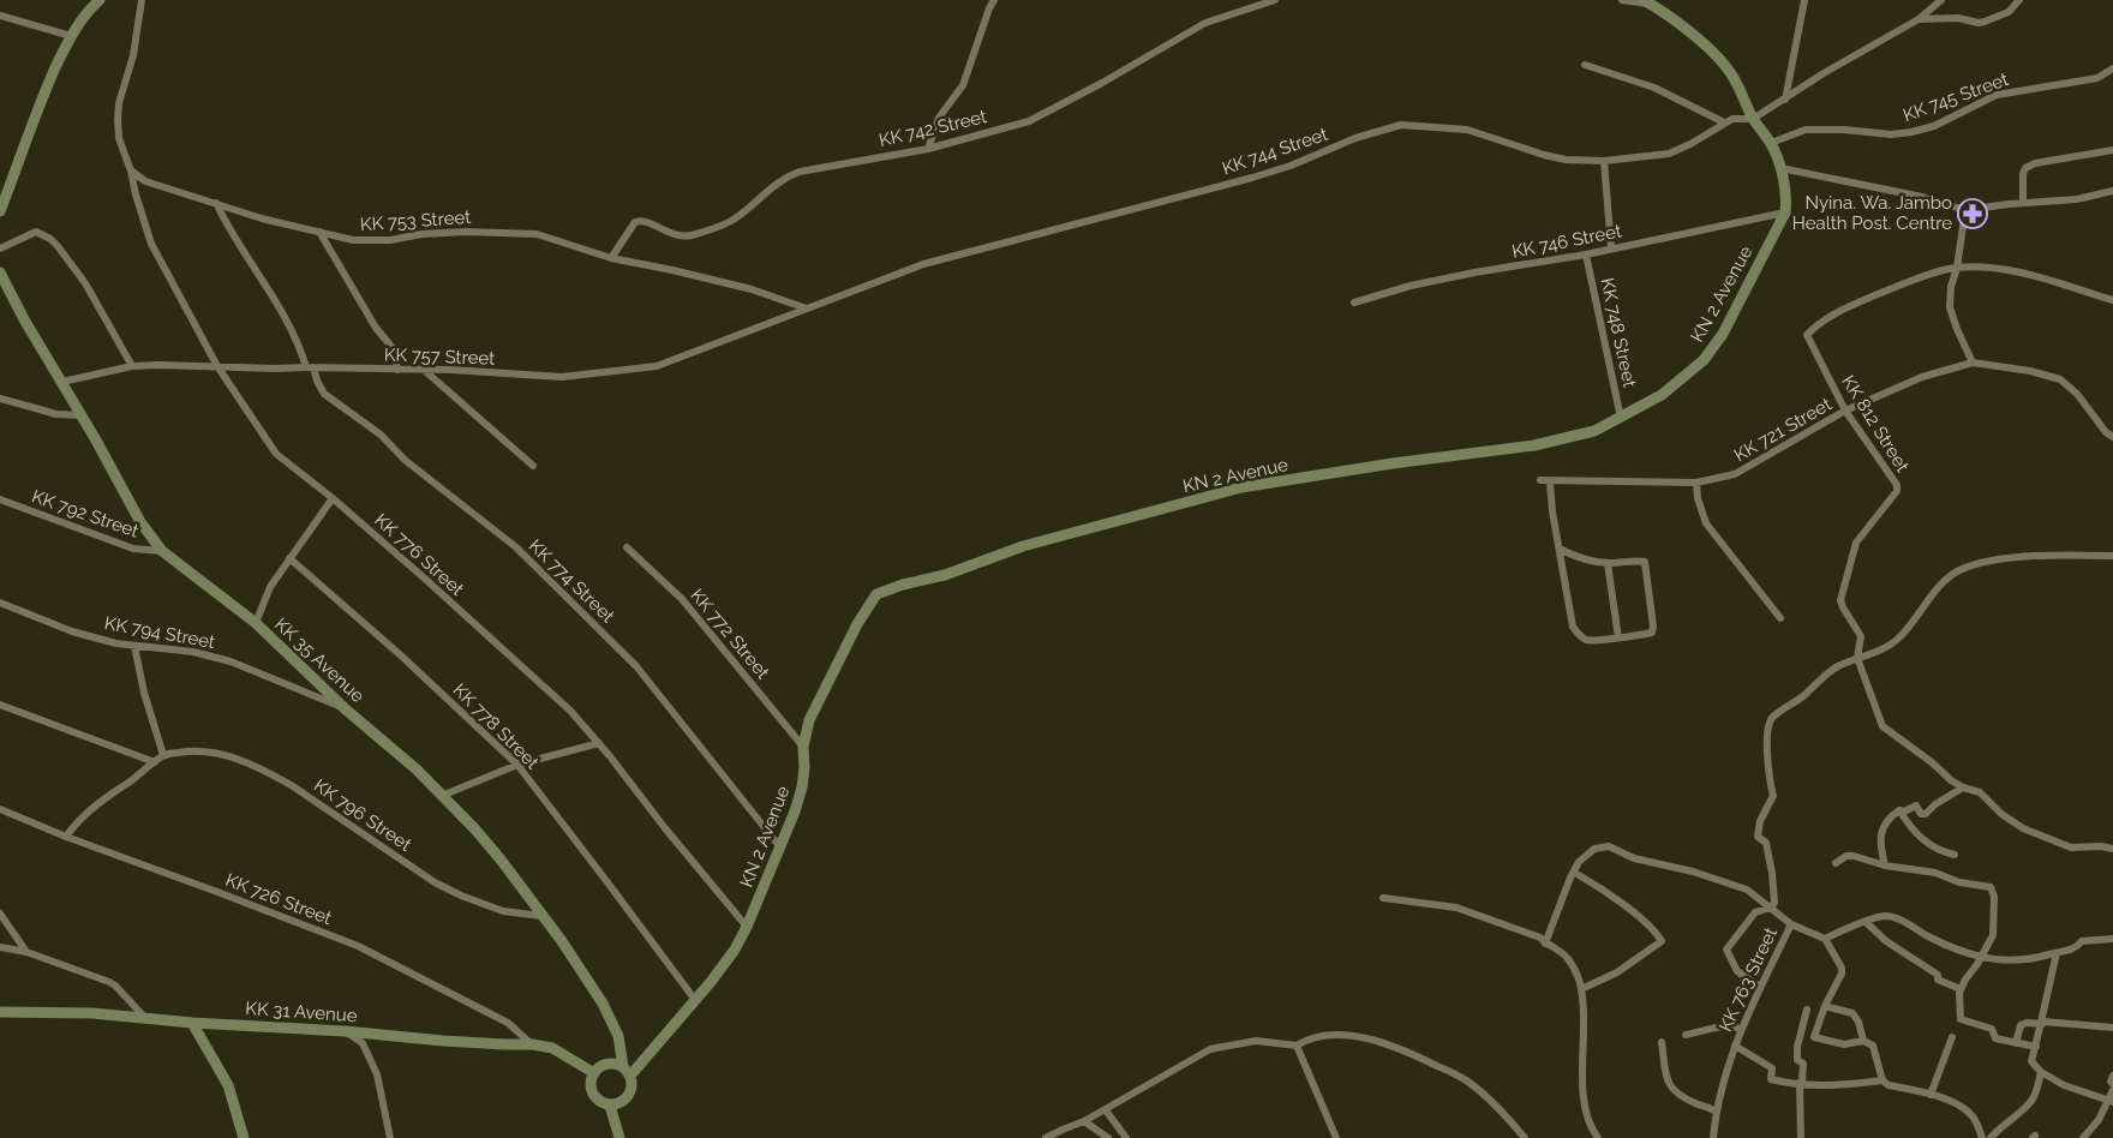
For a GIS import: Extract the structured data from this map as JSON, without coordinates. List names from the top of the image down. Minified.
{"streets":{"main road":["KN 2 Avenue","KK 35 Avenue","KK 31 Avenue"],"street":["KK 745 Street","KK 742 Street","KK 744 Street","KK 753 Street","KK 746 Street","KK 748 Street","KK 757 Street","KK 812 Street","KK 721 Street","KK 792 Street","KK 776 Street","KK 774 Street","KK 794 Street","KK 772 Street","KK 778 Street","KK 796 Street","KK 726 Street","KK 763 Street"]},"crossings":[["KK 745 Street","KN 2 Avenue"],["KK 742 Street","KK 753 Street"],["KK 744 Street","KK 753 Street"],["KK 744 Street","KN 2 Avenue"],["KK 744 Street","KK 757 Street"],["KK 753 Street","KK 757 Street"],["KK 753 Street","KK 776 Street"],["KK 753 Street","KK 774 Street"],["KK 746 Street","KN 2 Avenue"],["KK 746 Street","KK 748 Street"],["KN 2 Avenue","KK 748 Street"],["KN 2 Avenue","KK 776 Street"],["KN 2 Avenue","KK 774 Street"],["KN 2 Avenue","KK 772 Street"],["KN 2 Avenue","KK 35 Avenue"],["KN 2 Avenue","KK 778 Street"],["KN 2 Avenue","KK 31 Avenue"],["KK 757 Street","KK 776 Street"],["KK 757 Street","KK 774 Street"],["KK 757 Street","KK 35 Avenue"],["KK 812 Street","KK 721 Street"],["KK 792 Street","KK 35 Avenue"],["KK 794 Street","KK 35 Avenue"],["KK 35 Avenue","KK 796 Street"],["KK 35 Avenue","KK 31 Avenue"],["KK 726 Street","KK 31 Avenue"]],"places":{"pharmacy":["Nyina. Wa. Jambo Health Post. Centre"]}}
